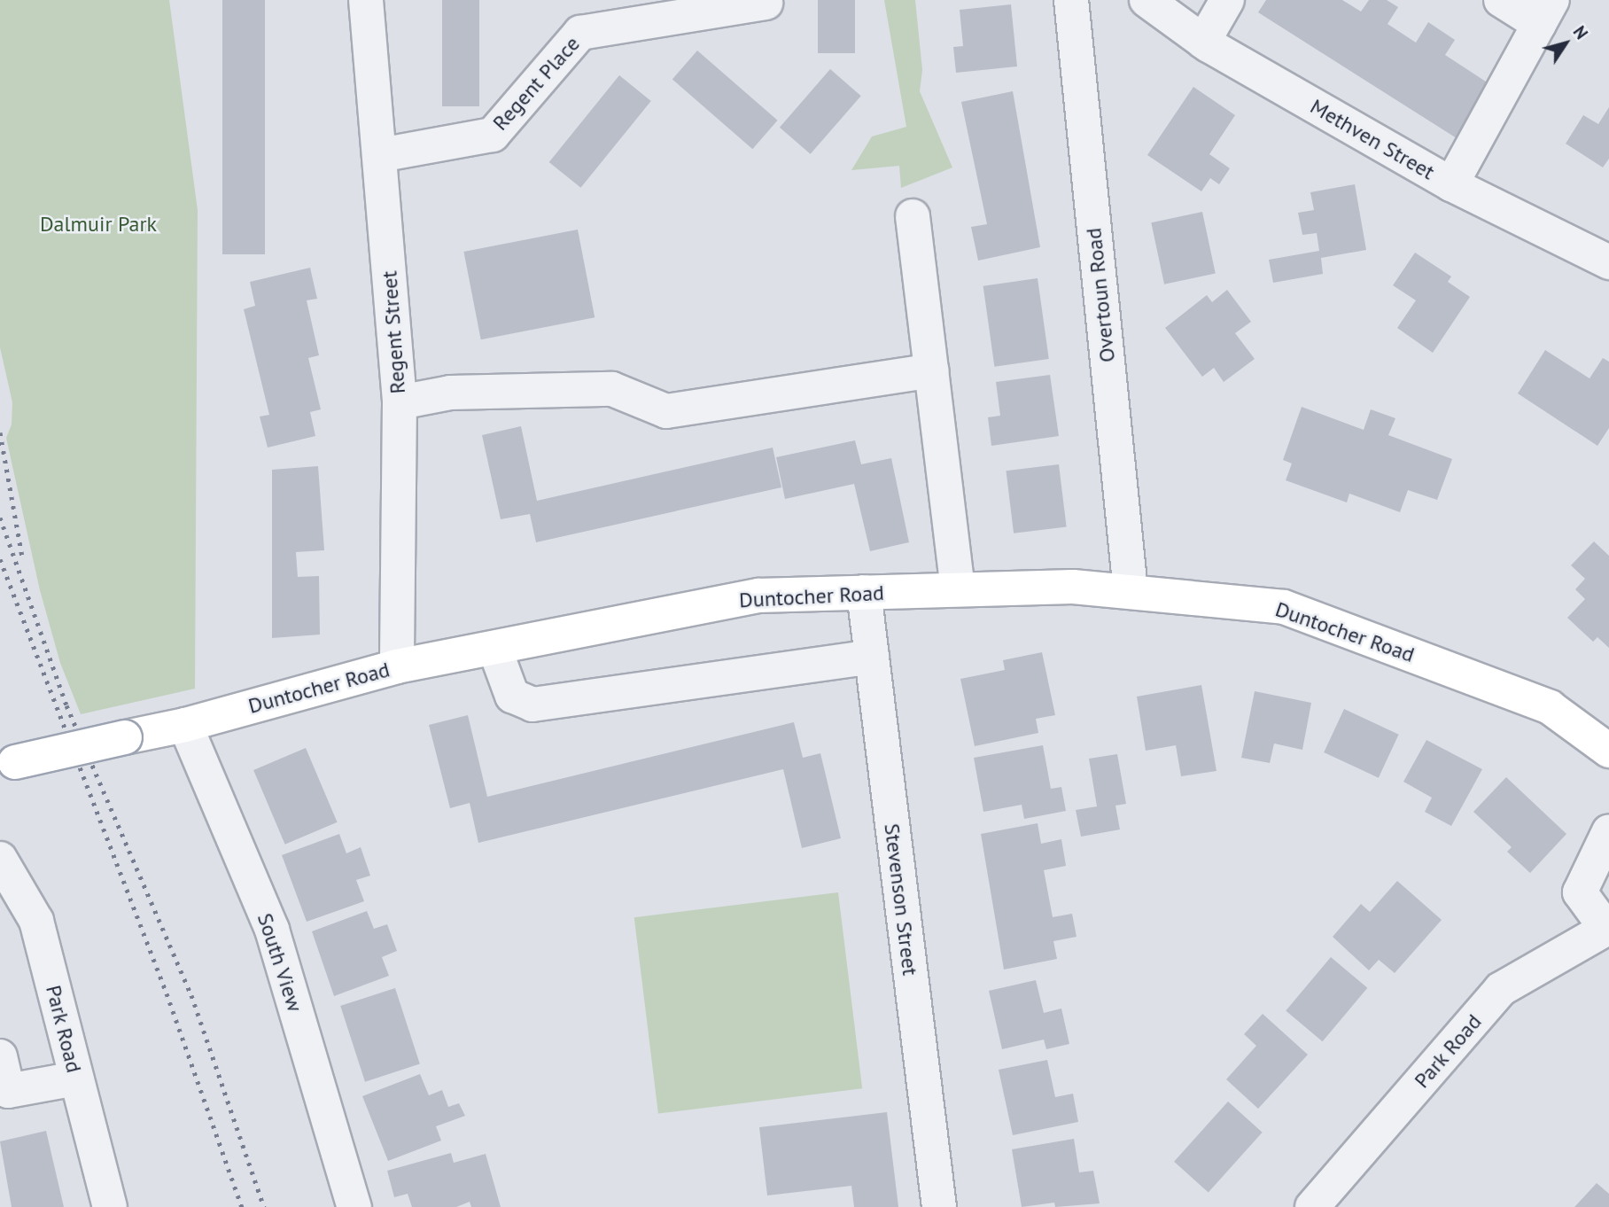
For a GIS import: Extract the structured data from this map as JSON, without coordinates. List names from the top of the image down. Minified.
{"streets":{"main road":["Duntocher Road"],"street":["Regent Place","Methven Street","Overtoun Road","Regent Street","Stevenson Street","South View","Park Road"]},"crossings":[["Regent Place","Regent Street"],["Overtoun Road","Duntocher Road"],["Regent Street","Duntocher Road"],["Duntocher Road","Stevenson Street"],["Duntocher Road","South View"]],"parks":["Dalmuir Park"],"north":"top right"}
